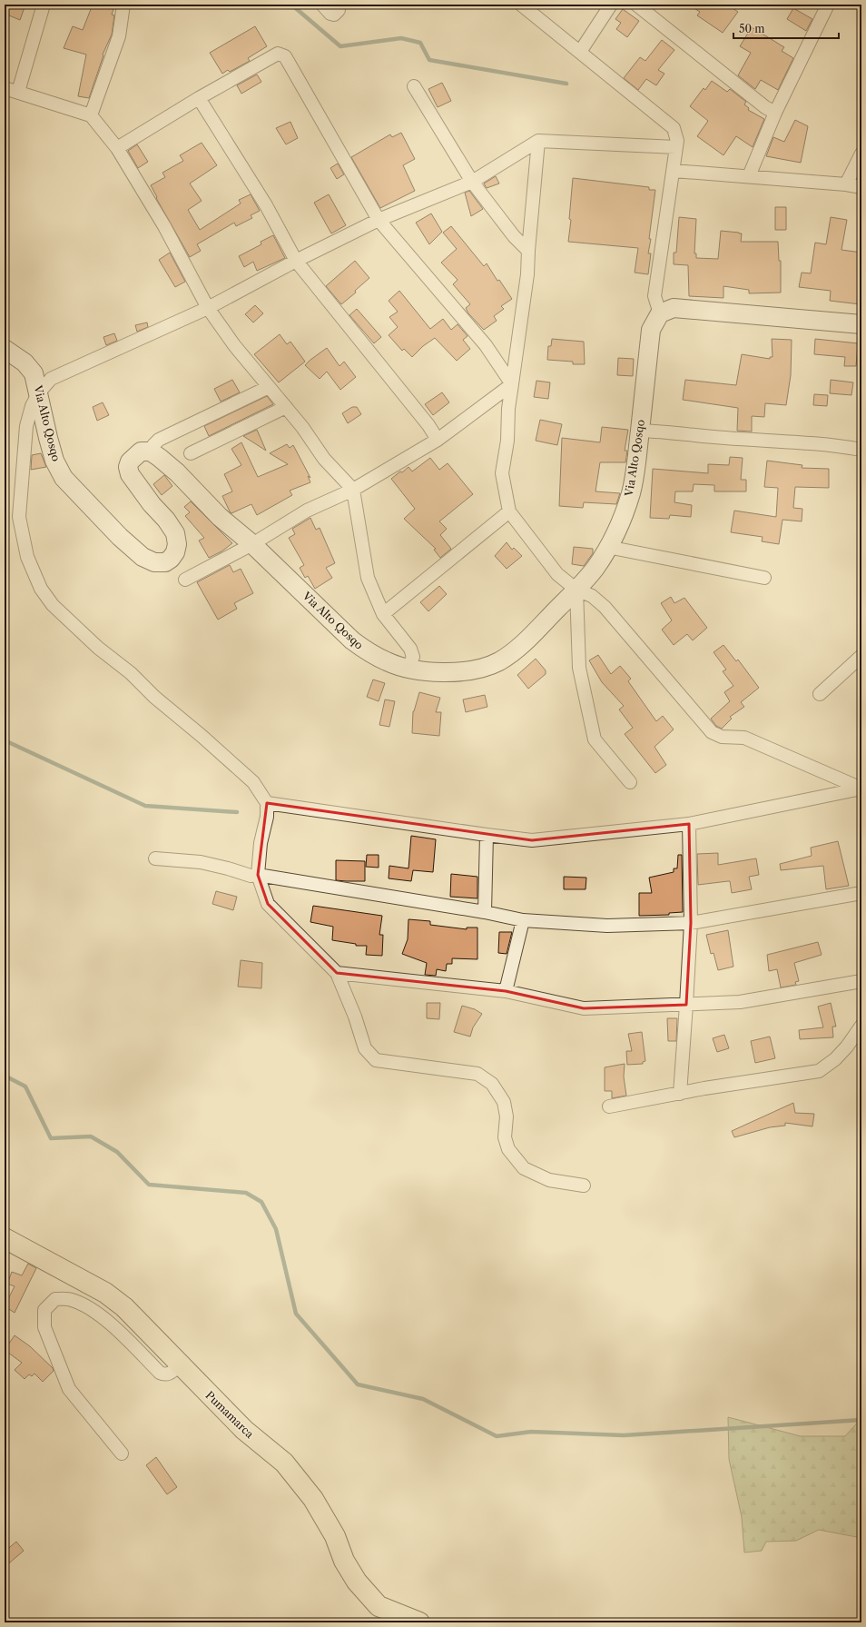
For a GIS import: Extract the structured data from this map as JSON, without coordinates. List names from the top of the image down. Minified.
{"streets":{"main road":["Pumamarca"],"street":["Via Alto Qosqo"]},"scale_bar":"50 m"}
